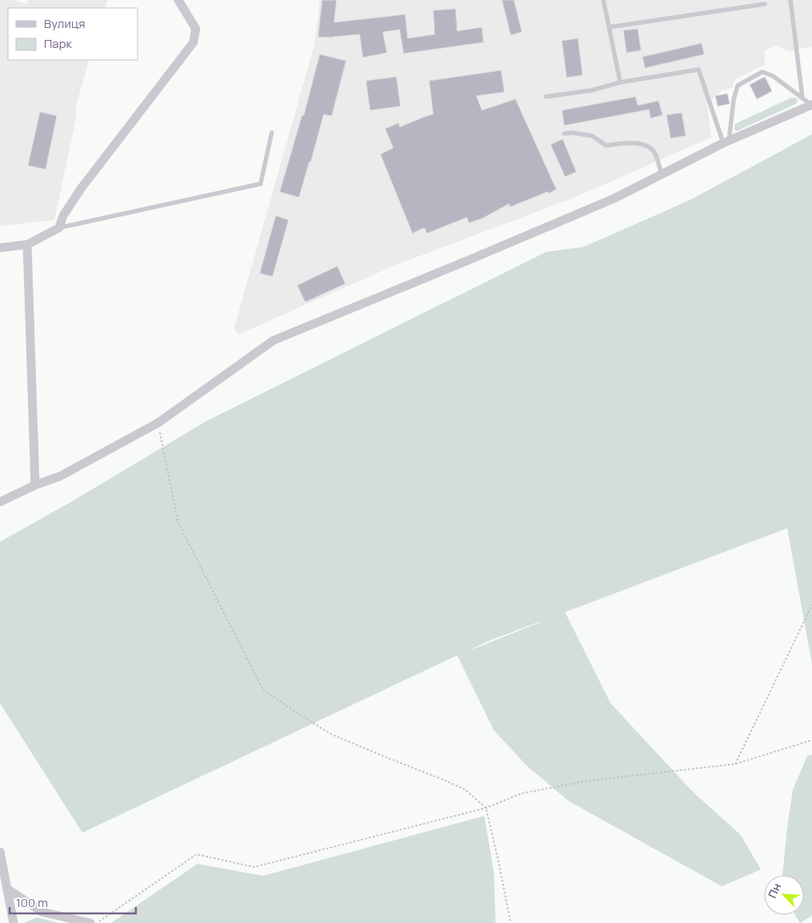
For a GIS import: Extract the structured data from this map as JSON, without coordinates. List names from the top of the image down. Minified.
{"legend":["Вулиця","Парк"],"scale_bar":"100 m","north":"top left"}
